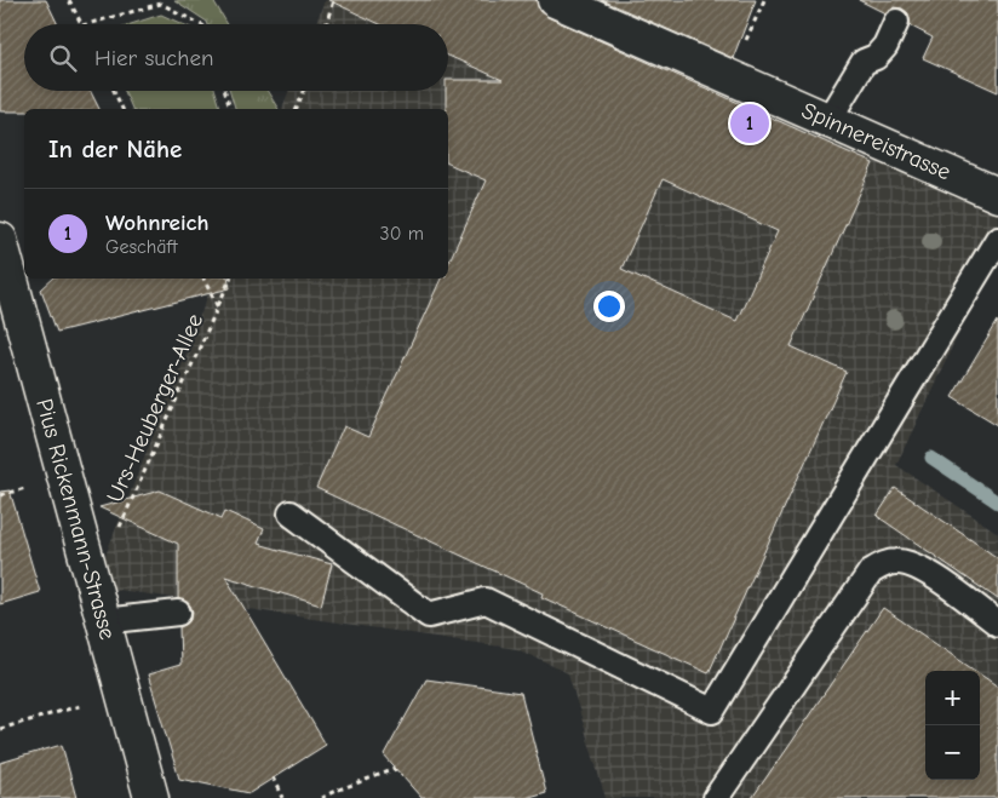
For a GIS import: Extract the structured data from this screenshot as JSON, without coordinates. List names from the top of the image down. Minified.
{"streets":{"street":["Spinnereistrasse","Pius Rickenmann-Strasse"],"path":["Urs-Heuberger-Allee"]},"crossings":[["Urs-Heuberger-Allee","Pius Rickenmann-Strasse"]],"page":{"search":"Hier suchen","pins":"1","heading":"In der Nähe","list":[{"mark":"1","name":"Wohnreich","note":"Geschäft","value":"30 m"}],"map_buttons":["+","−"]}}
